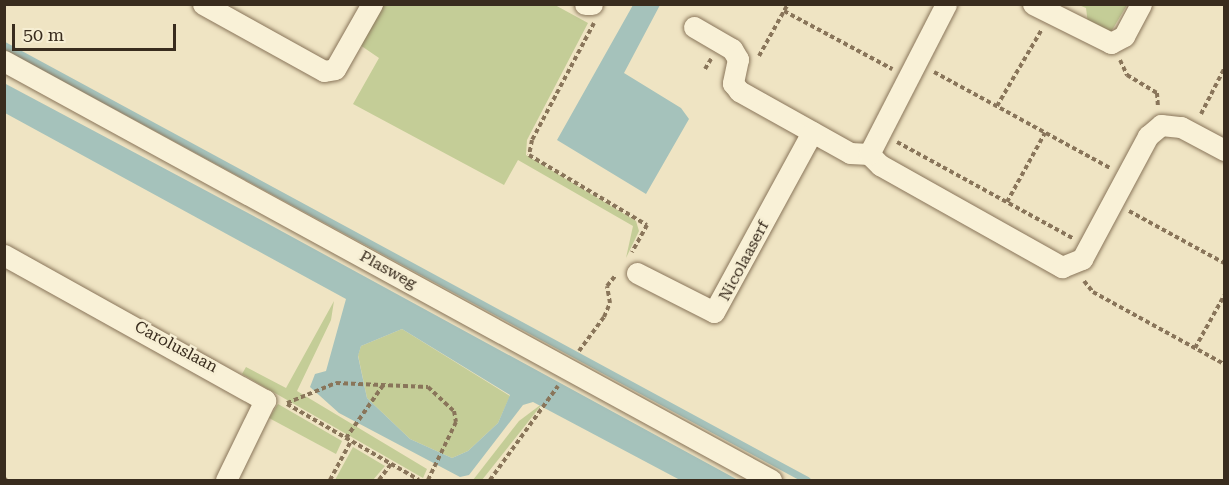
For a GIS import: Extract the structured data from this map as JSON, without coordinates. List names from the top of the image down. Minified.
{"streets":{"street":["Nicolaaserf","Plasweg","Caroluslaan"]},"scale_bar":"50 m"}
